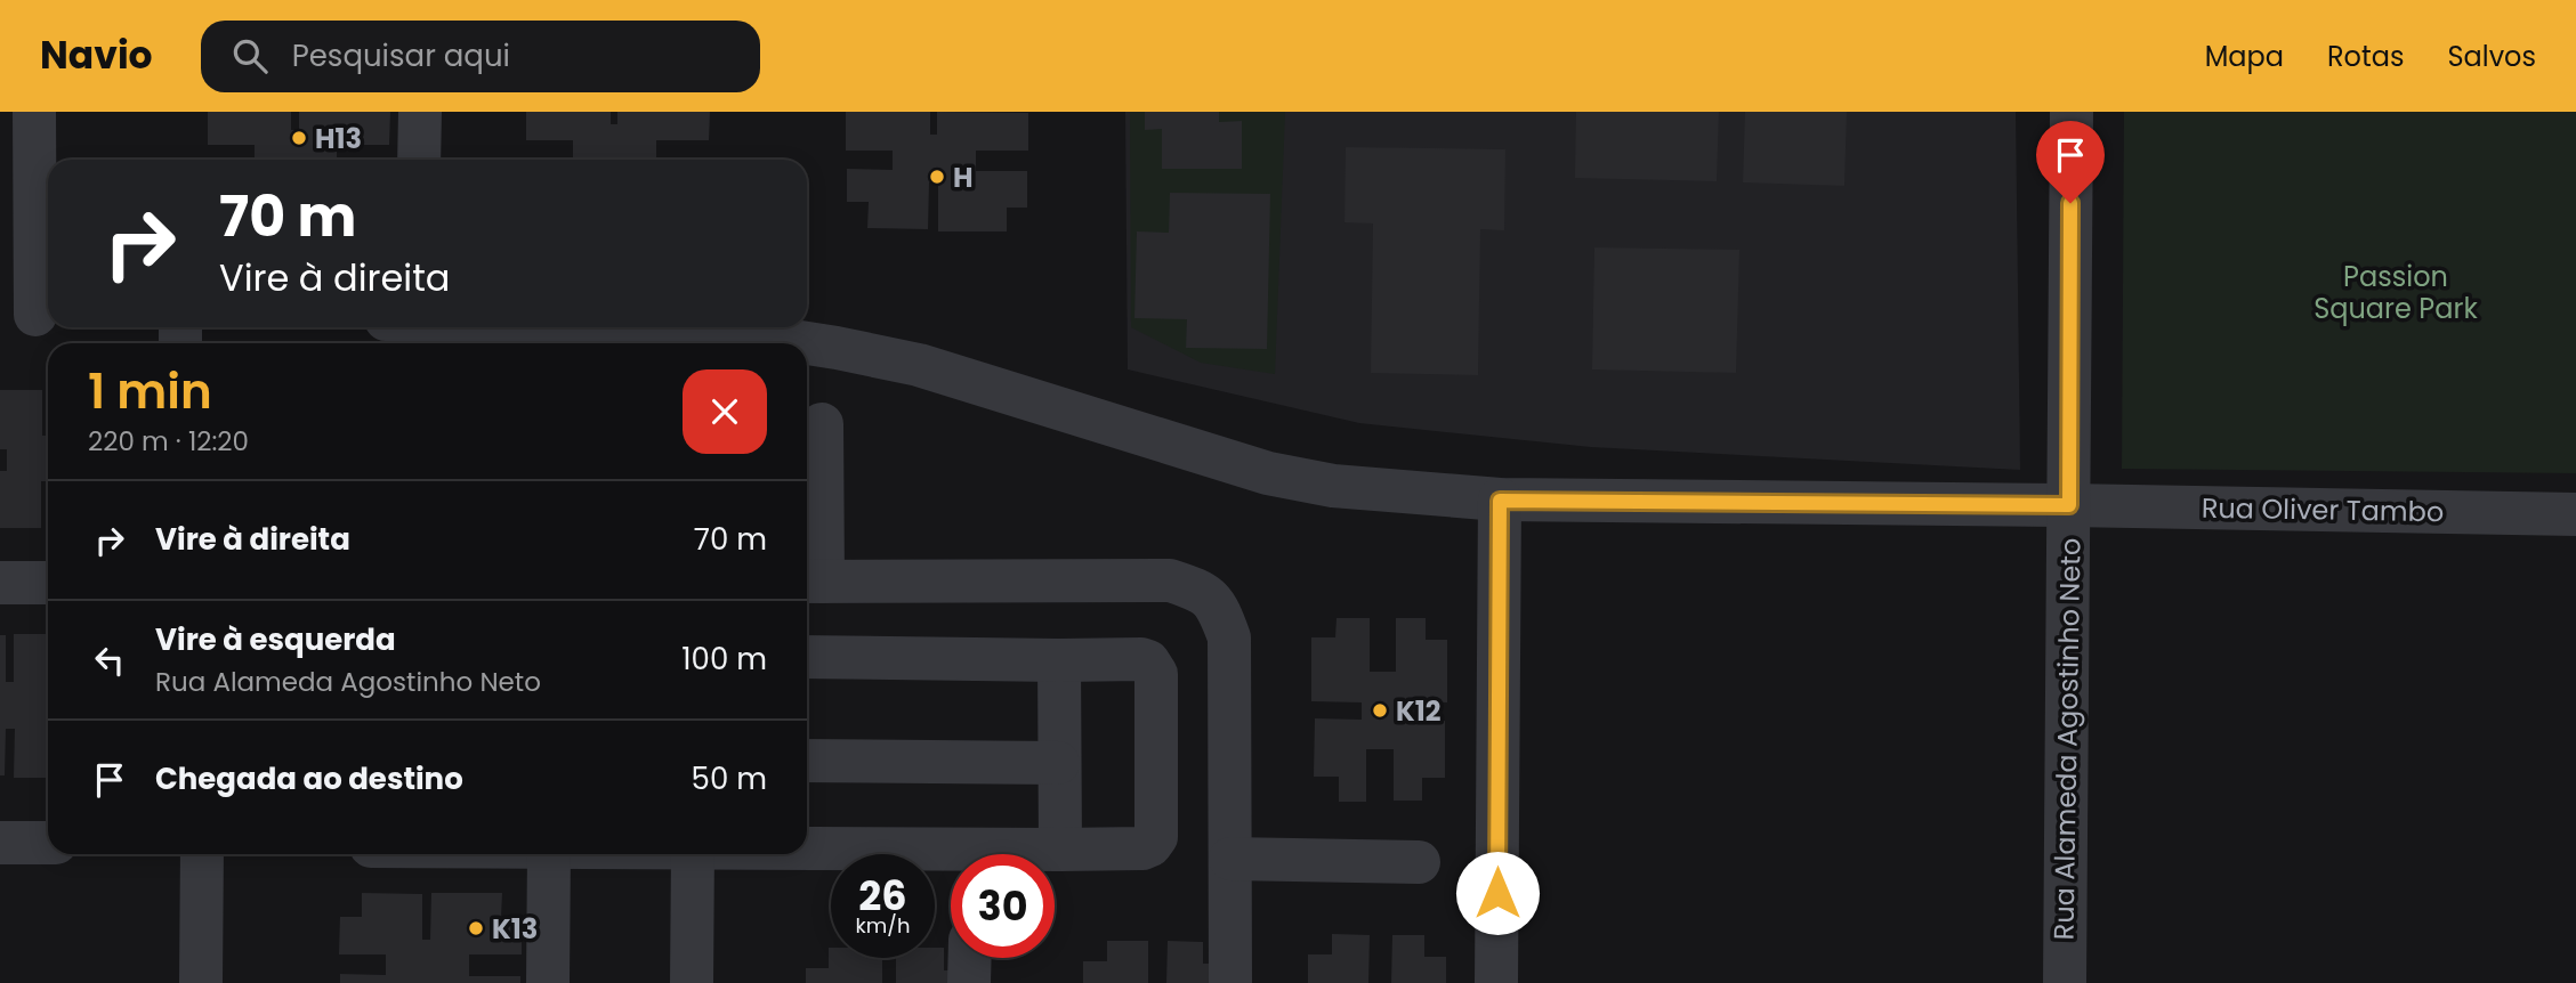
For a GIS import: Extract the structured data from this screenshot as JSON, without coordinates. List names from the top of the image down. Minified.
{"streets":{"street":["Rua Oliver Tambo","Rua Alameda Agostinho Neto"]},"crossings":[["Rua Oliver Tambo","Rua Alameda Agostinho Neto"]],"parks":["Passion Square Park"],"places":["H13","H","K12","K13"],"page":{"header":"Navio","search":"Pesquisar aqui","nav":["Mapa","Rotas","Salvos"],"turn":["70 m","Vire à direita"],"heading":["1 min","220 m · 12:20"],"list":[{"name":"Vire à direita","value":"70 m"},{"name":"Vire à esquerda","note":"Rua Alameda Agostinho Neto","value":"100 m"},{"name":"Chegada ao destino","value":"50 m"}],"speed":"26 km/h","limit":"30"}}
